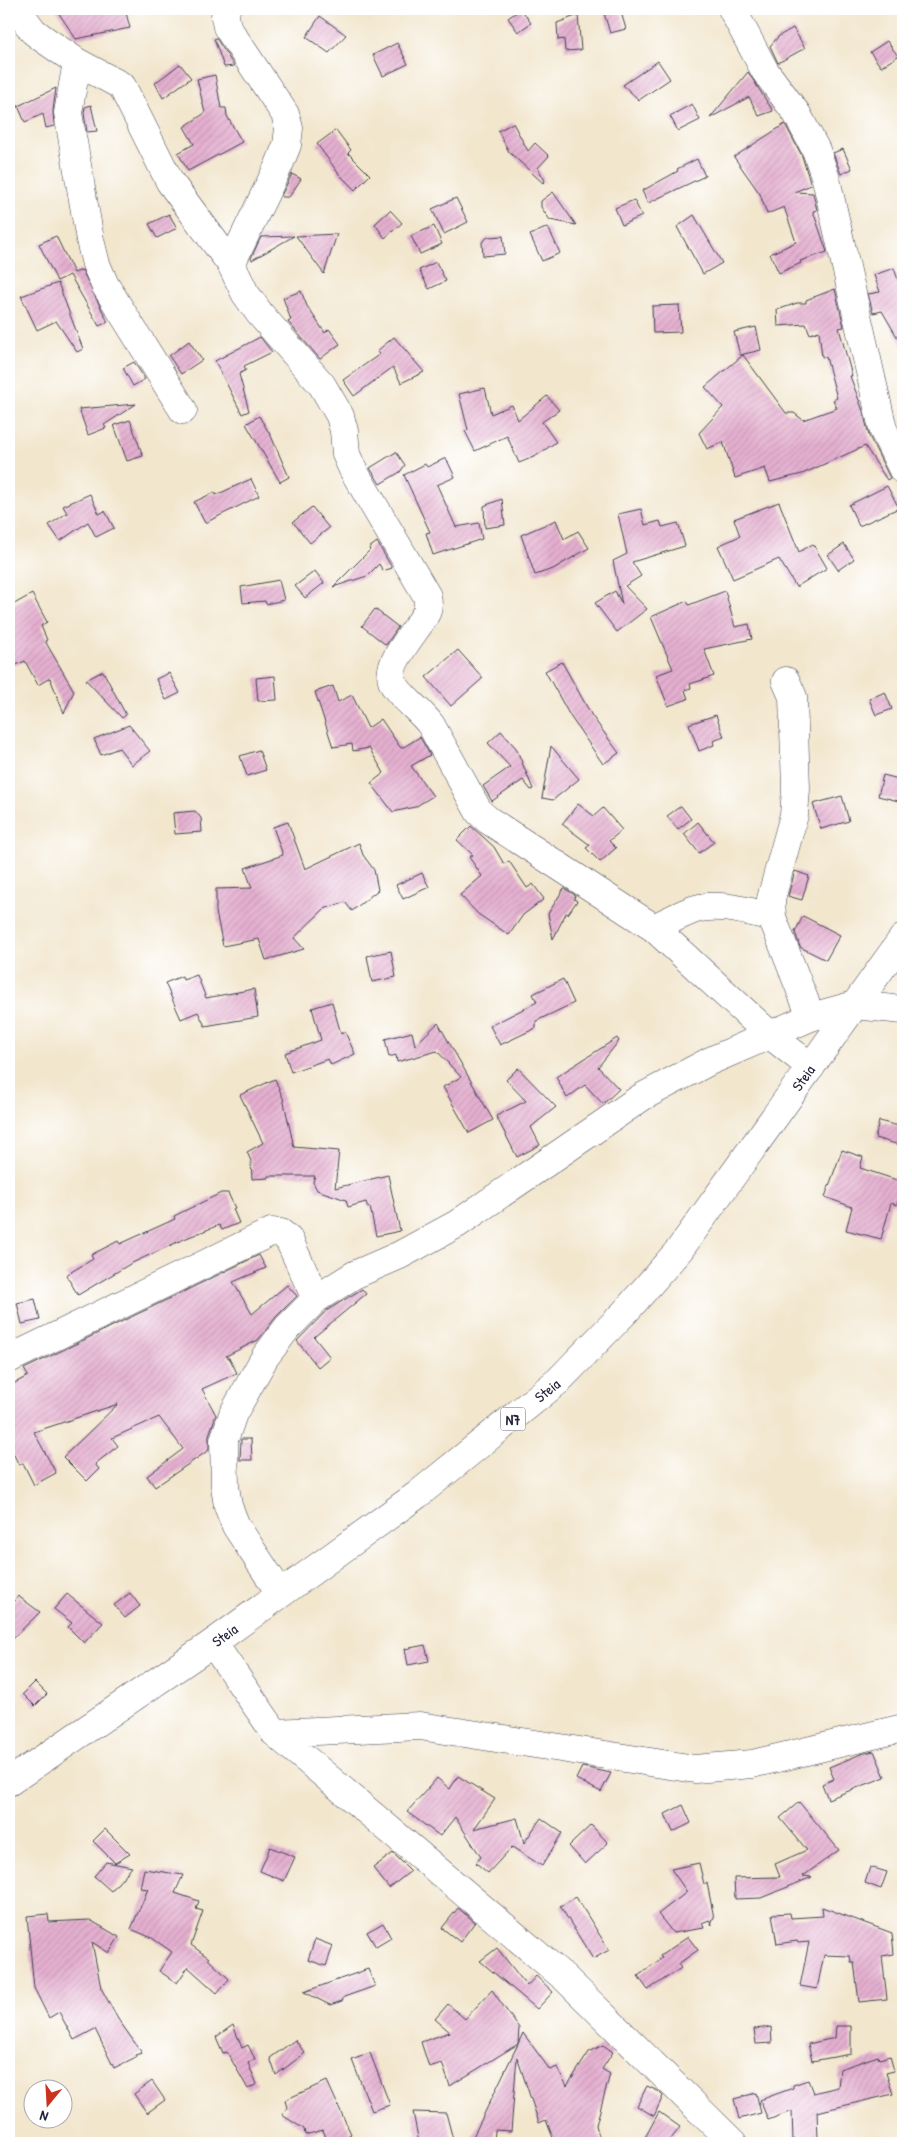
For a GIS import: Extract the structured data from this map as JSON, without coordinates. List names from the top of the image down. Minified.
{"streets":{"street":["Steia","N7"]},"north":"bottom"}
